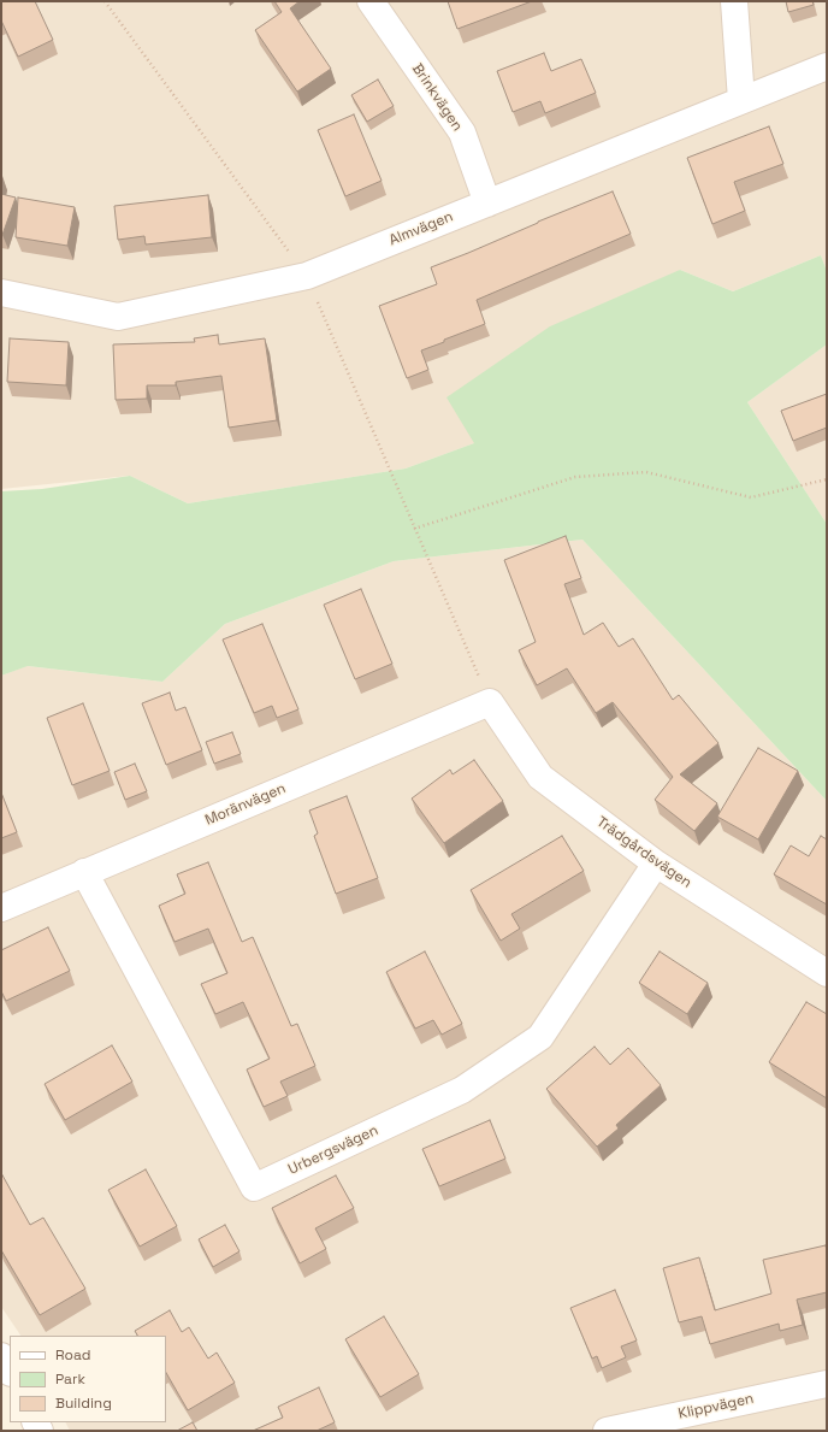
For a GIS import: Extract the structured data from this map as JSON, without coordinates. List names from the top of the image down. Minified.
{"streets":{"street":["Brinkvägen","Almvägen","Moränvägen","Trädgårdsvägen","Urbergsvägen","Klippvägen"]},"crossings":[["Brinkvägen","Almvägen"],["Moränvägen","Trädgårdsvägen"],["Moränvägen","Urbergsvägen"],["Trädgårdsvägen","Urbergsvägen"]],"legend":["Road","Park","Building"]}
